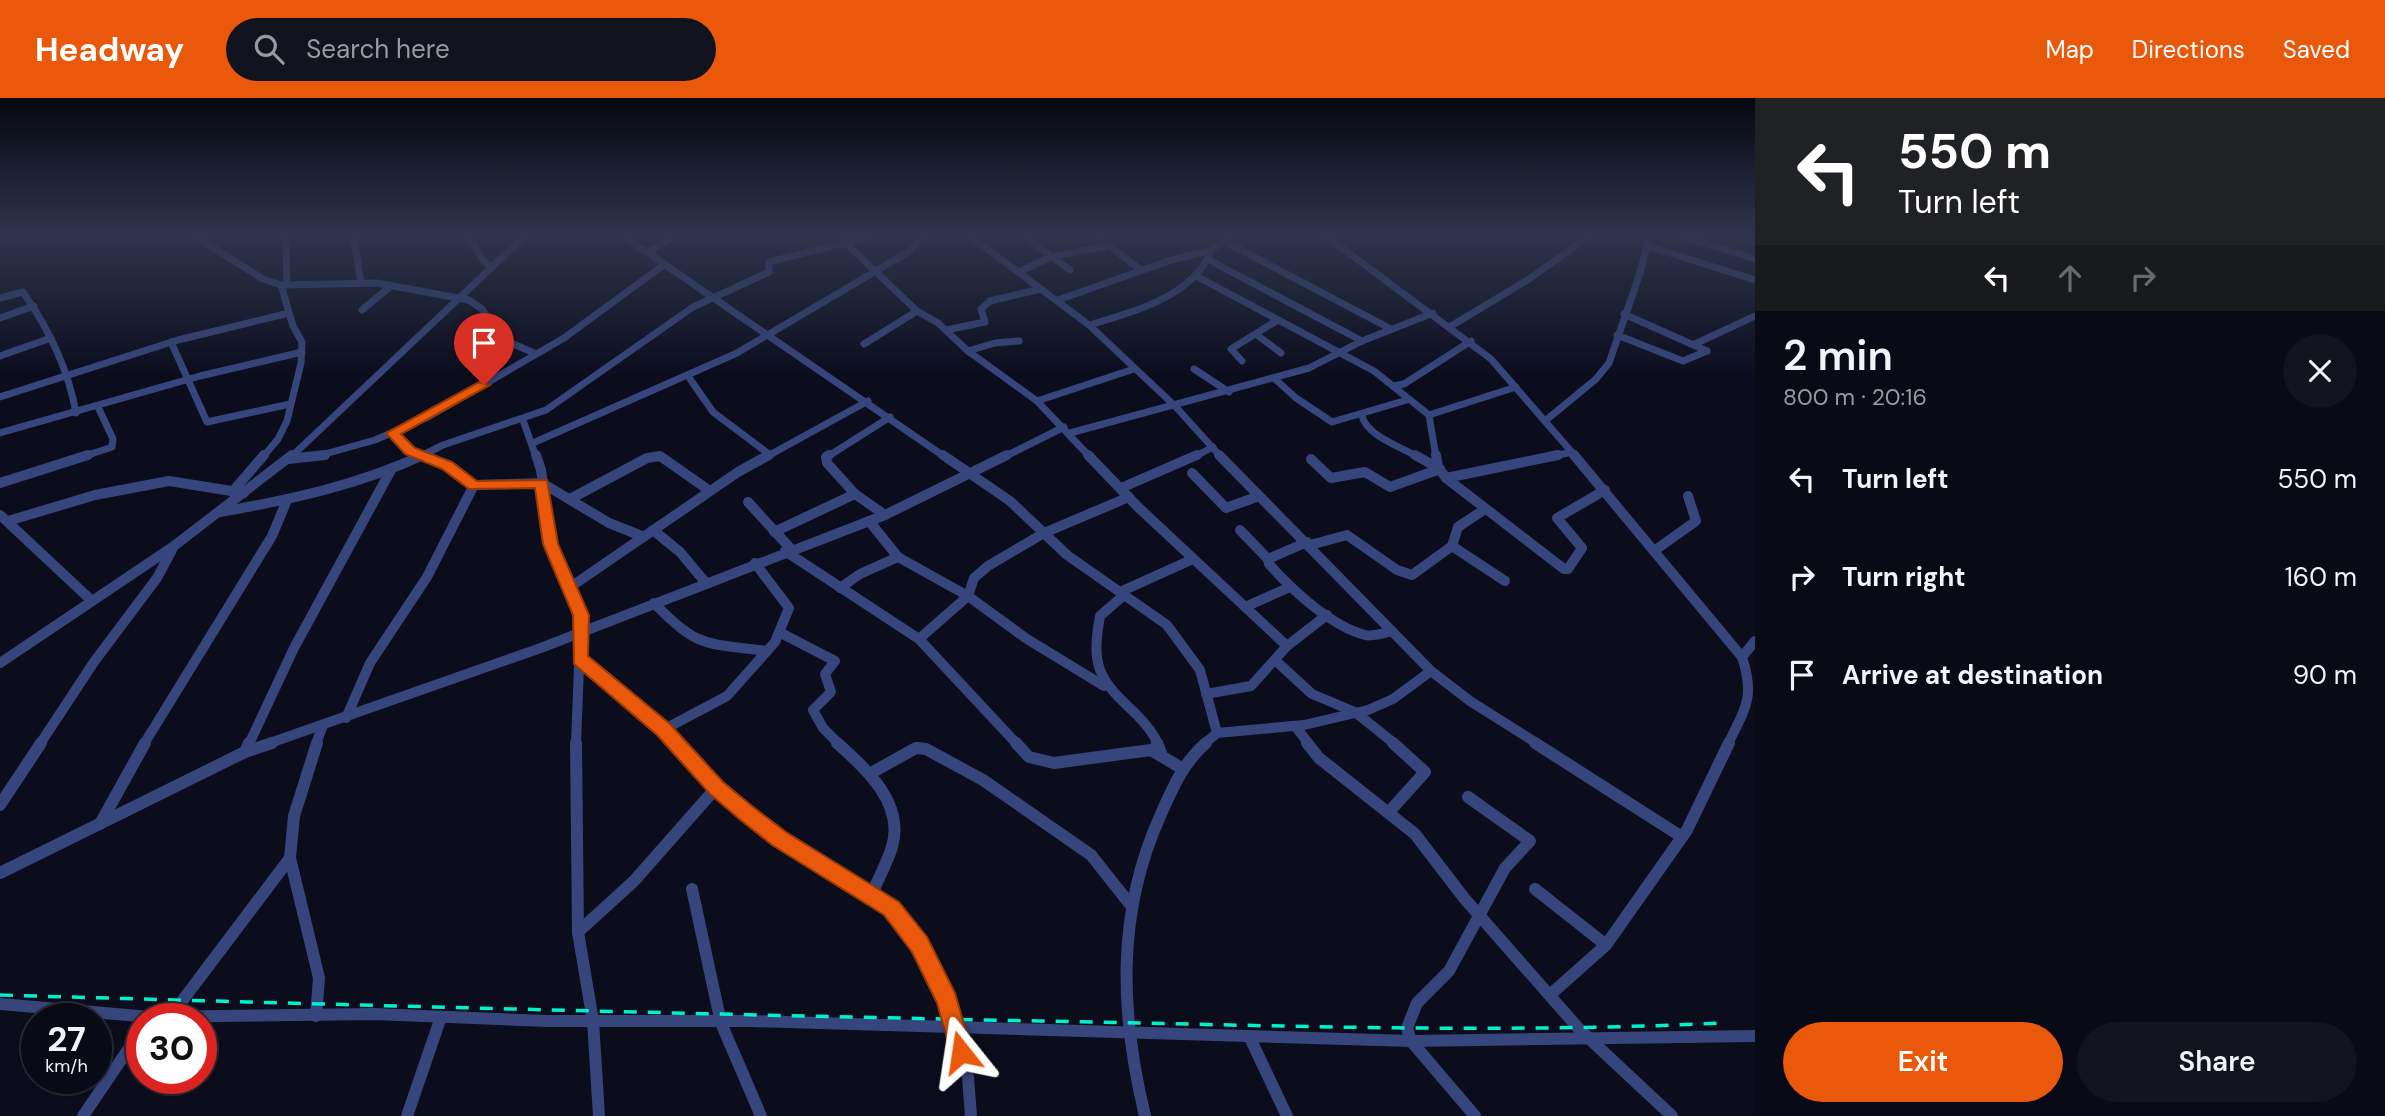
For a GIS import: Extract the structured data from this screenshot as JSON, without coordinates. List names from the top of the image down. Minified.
{"page":{"header":"Headway","search":"Search here","nav":["Map","Directions","Saved"],"turn":["550 m","Turn left"],"heading":["2 min","800 m · 20:16"],"list":[{"name":"Turn left","value":"550 m"},{"name":"Turn right","value":"160 m"},{"name":"Arrive at destination","value":"90 m"}],"speed":"27 km/h","limit":"30","buttons":["Exit","Share"]}}
